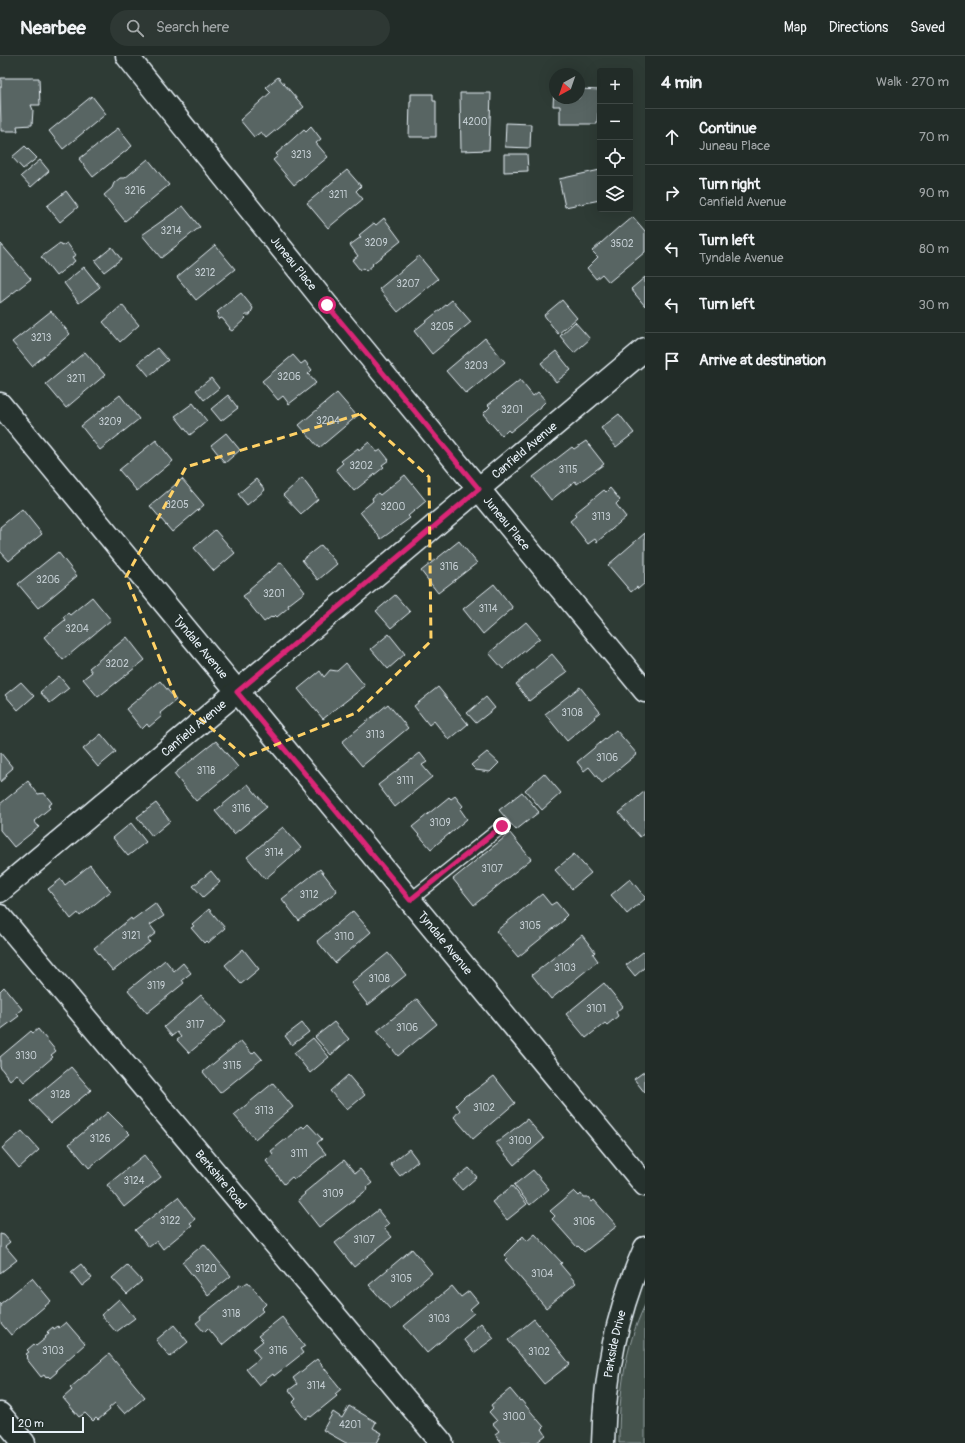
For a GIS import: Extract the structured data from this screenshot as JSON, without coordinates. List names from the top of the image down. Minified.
{"streets":{"street":["Juneau Place","Canfield Avenue","Tyndale Avenue","Berkshire Road","Parkside Drive"]},"crossings":[["Juneau Place","Canfield Avenue"],["Canfield Avenue","Tyndale Avenue"]],"house_numbers":["4200","3213","3216","3211","3214","3209","3502","3212","3207","3205","3213","3203","3206","3211","3201","3204","3209","3202","3115","3205","3200","3113","3116","3206","3201","3114","3204","3202","3108","3113","3106","3118","3111","3116","3109","3114","3107","3112","3105","3121","3110","3103","3108","3119","3101","3117","3106","3130","3115","3128","3102","3113","3126","3100","3111","3124","3109","3122","3106","3107","3120","3104","3105","3118","3103","3103","3116","3102","3114","3100","4201"],"scale_bar":"20 m","north":"bottom left","page":{"header":"Nearbee","search":"Search here","nav":["Map","Directions","Saved"],"heading":["4 min","Walk · 270 m"],"map_buttons":["+","−"],"list":[["Continue","Juneau Place","70 m"],["Turn right","Canfield Avenue","90 m"],["Turn left","Tyndale Avenue","80 m"],["Turn left","30 m"],"Arrive at destination"],"scale":"20 m"}}
